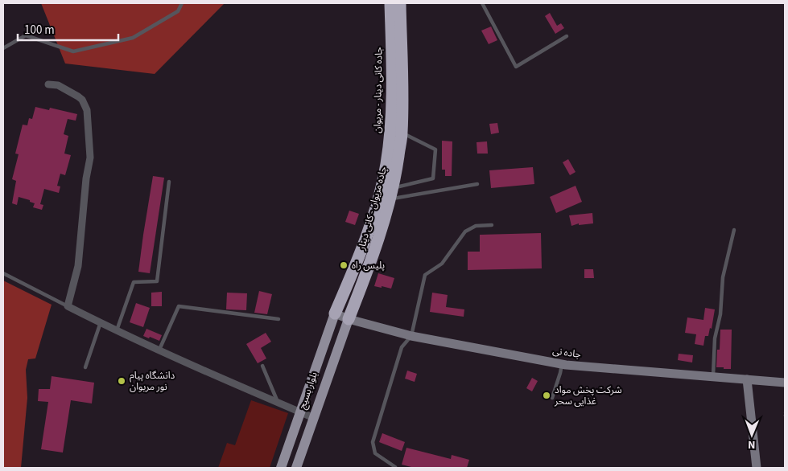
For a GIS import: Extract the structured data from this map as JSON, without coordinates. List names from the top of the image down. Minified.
{"streets":{"highway":["جاده کانی دینار - مریوان","جاده مریوان - کانی دینار"],"main road":["جاده نی","بلوار بسیج"]},"crossings":[["جاده کانی دینار - مریوان","جاده نی"],["جاده کانی دینار - مریوان","بلوار بسیج"],["جاده مریوان - کانی دینار","جاده نی"],["جاده مریوان - کانی دینار","بلوار بسیج"],["جاده نی","بلوار بسیج"]],"places":["پلیس راه","دانشگاه پیام نور مریوان","شرکت پخش مواد غذایی سحر"],"scale_bar":"100 m","north":"bottom"}
